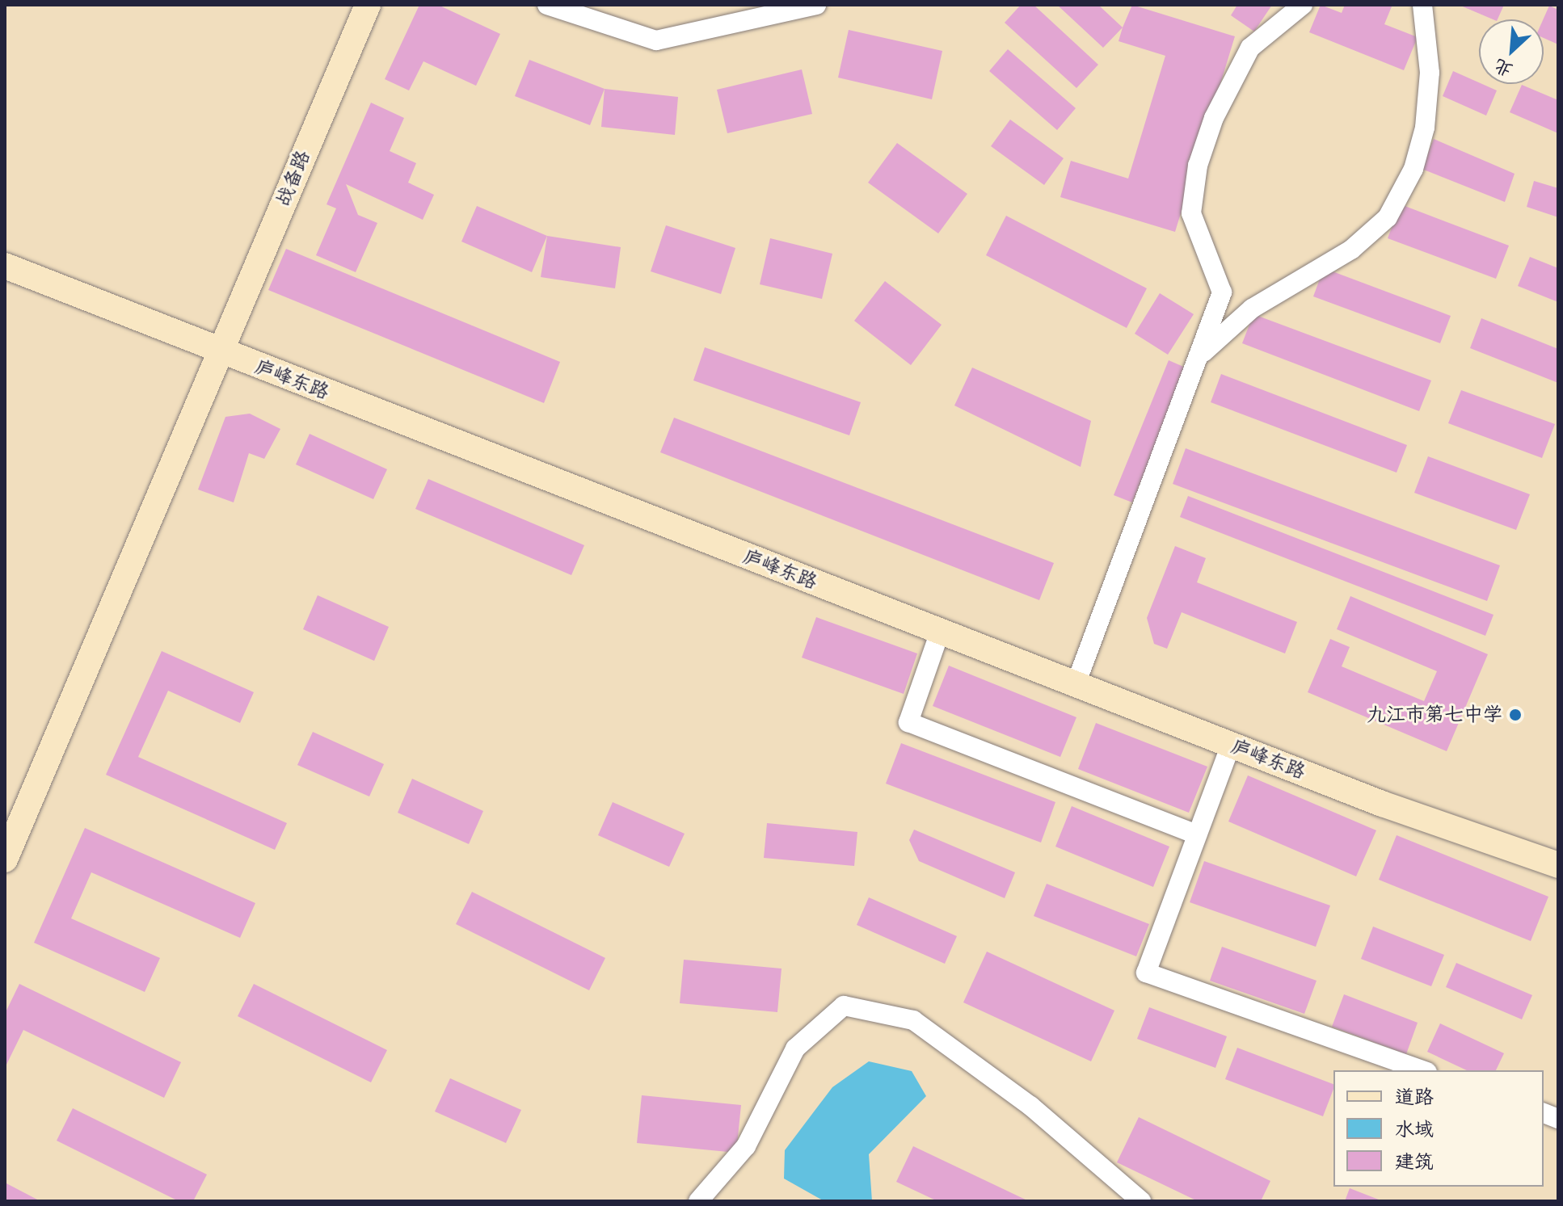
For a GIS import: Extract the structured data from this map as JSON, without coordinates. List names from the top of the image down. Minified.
{"streets":{"main road":["战备路","庐峰东路"]},"crossings":[["战备路","庐峰东路"]],"places":["九江市第七中学"],"legend":["道路","水域","建筑"],"north":"bottom left"}
